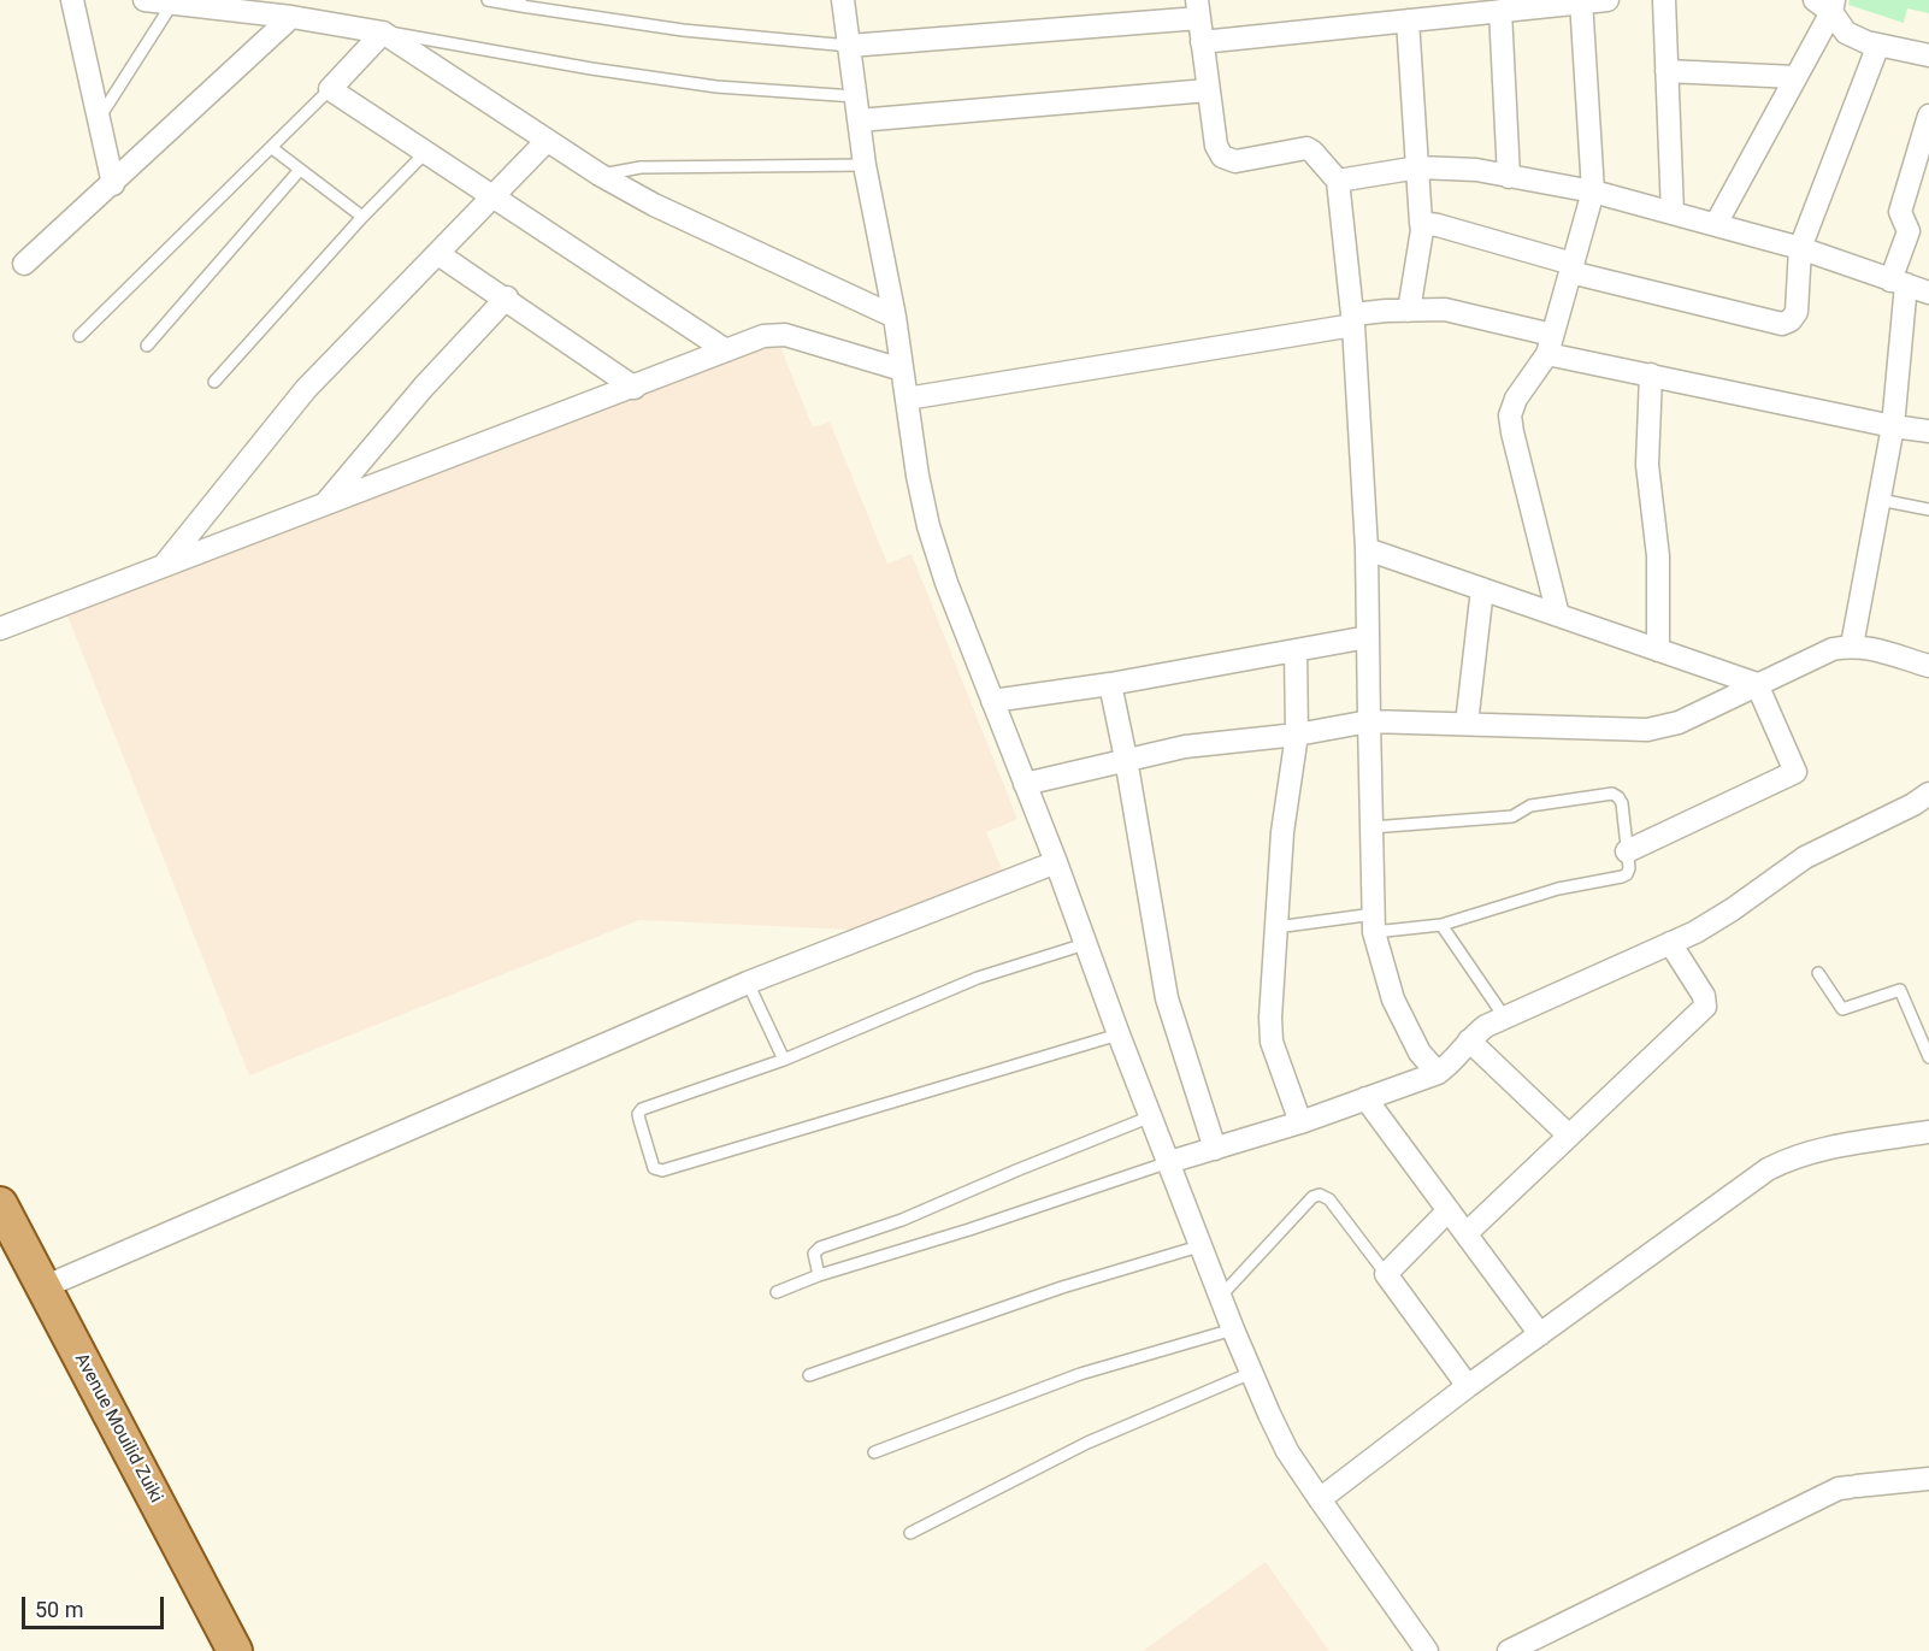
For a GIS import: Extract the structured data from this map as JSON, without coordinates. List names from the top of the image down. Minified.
{"streets":{"main road":["Avenue Mouilid Zuiki"]},"scale_bar":"50 m"}
